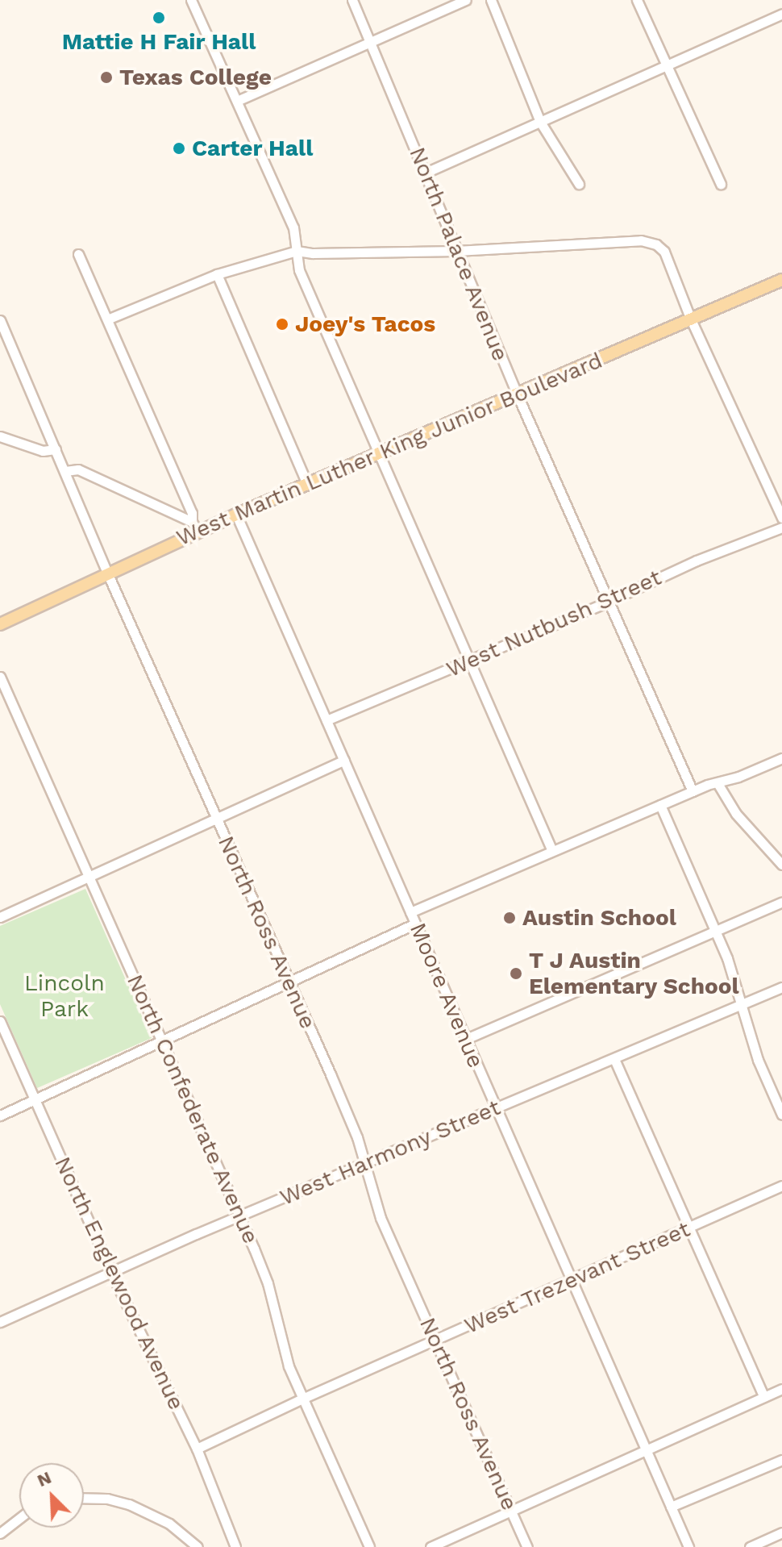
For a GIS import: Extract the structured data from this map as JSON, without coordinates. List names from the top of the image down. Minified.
{"streets":{"main road":["West Martin Luther King Junior Boulevard"],"street":["North Palace Avenue","West Nutbush Street","North Ross Avenue","Moore Avenue","North Confederate Avenue","West Harmony Street","West Trezevant Street","North Englewood Avenue"]},"crossings":[["North Palace Avenue","West Martin Luther King Junior Boulevard"],["North Palace Avenue","West Nutbush Street"],["West Martin Luther King Junior Boulevard","North Ross Avenue"],["West Martin Luther King Junior Boulevard","Moore Avenue"],["West Nutbush Street","Moore Avenue"],["North Ross Avenue","West Harmony Street"],["North Ross Avenue","West Trezevant Street"],["Moore Avenue","West Harmony Street"],["Moore Avenue","West Trezevant Street"],["North Confederate Avenue","West Harmony Street"],["North Confederate Avenue","West Trezevant Street"],["West Harmony Street","North Englewood Avenue"],["West Trezevant Street","North Englewood Avenue"]],"parks":["Lincoln Park"],"places":["Mattie H Fair Hall","Texas College","Carter Hall","Joey's Tacos","Austin School","T J Austin Elementary School"],"north":"top left"}
